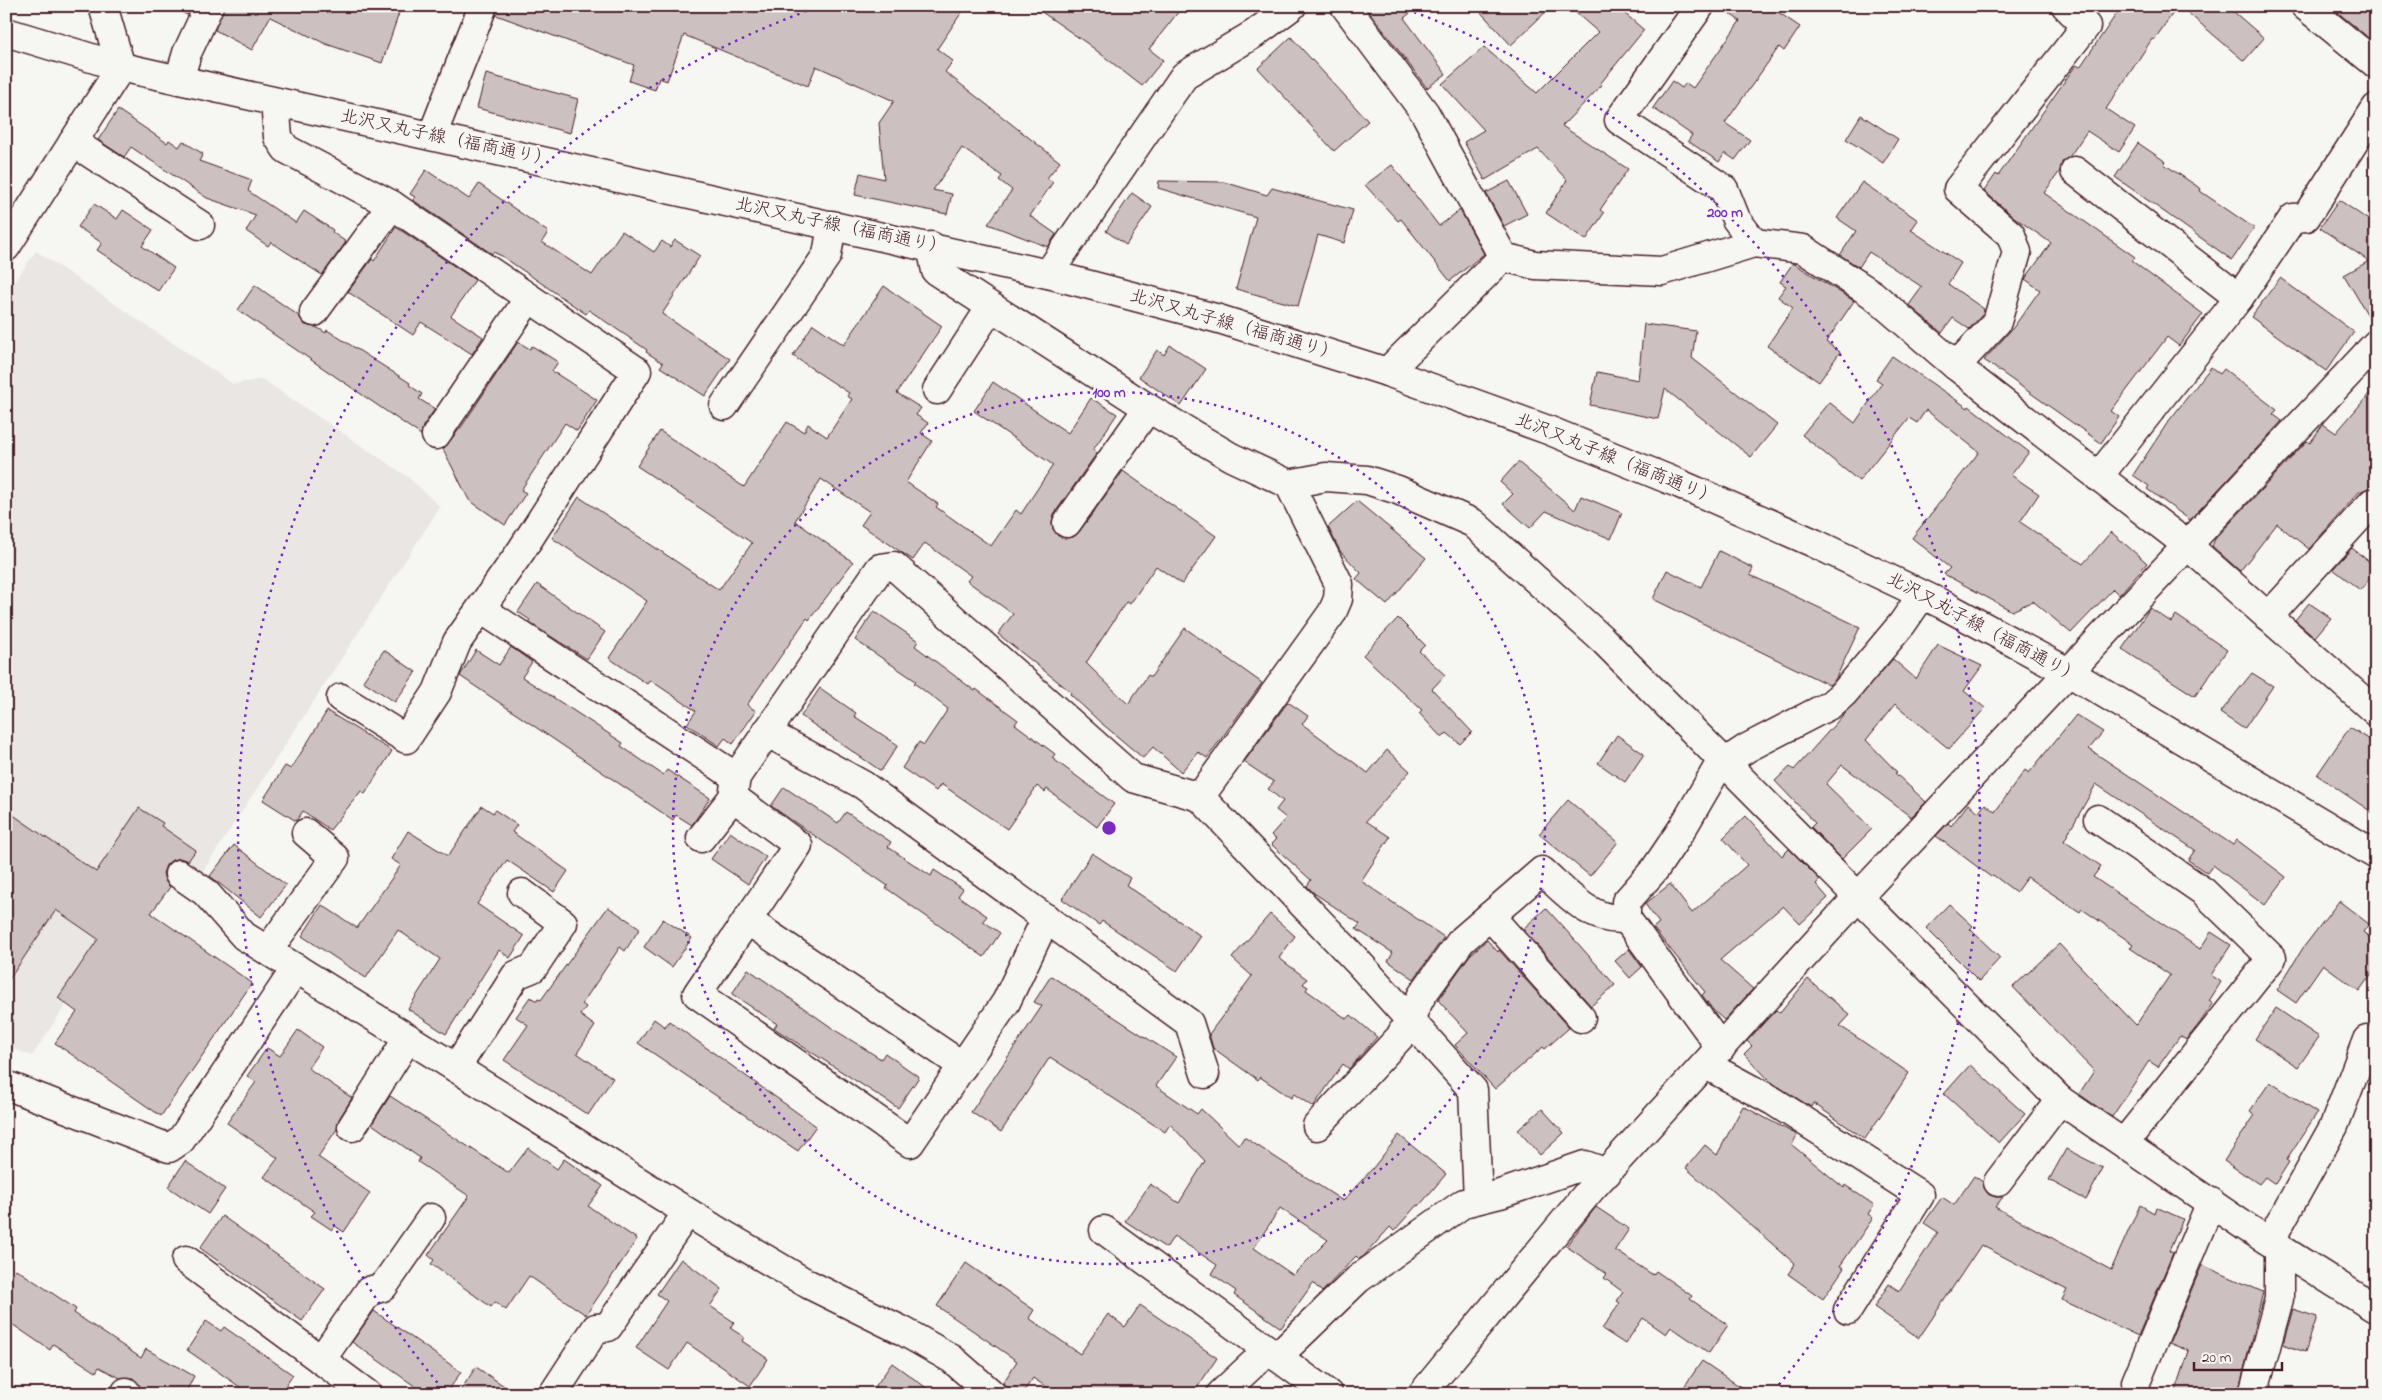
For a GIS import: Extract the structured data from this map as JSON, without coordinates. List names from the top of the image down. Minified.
{"streets":{"street":["北沢又丸子線（福商通り）"]},"scale_bar":"20 m","rings":["200 m","100 m"]}
